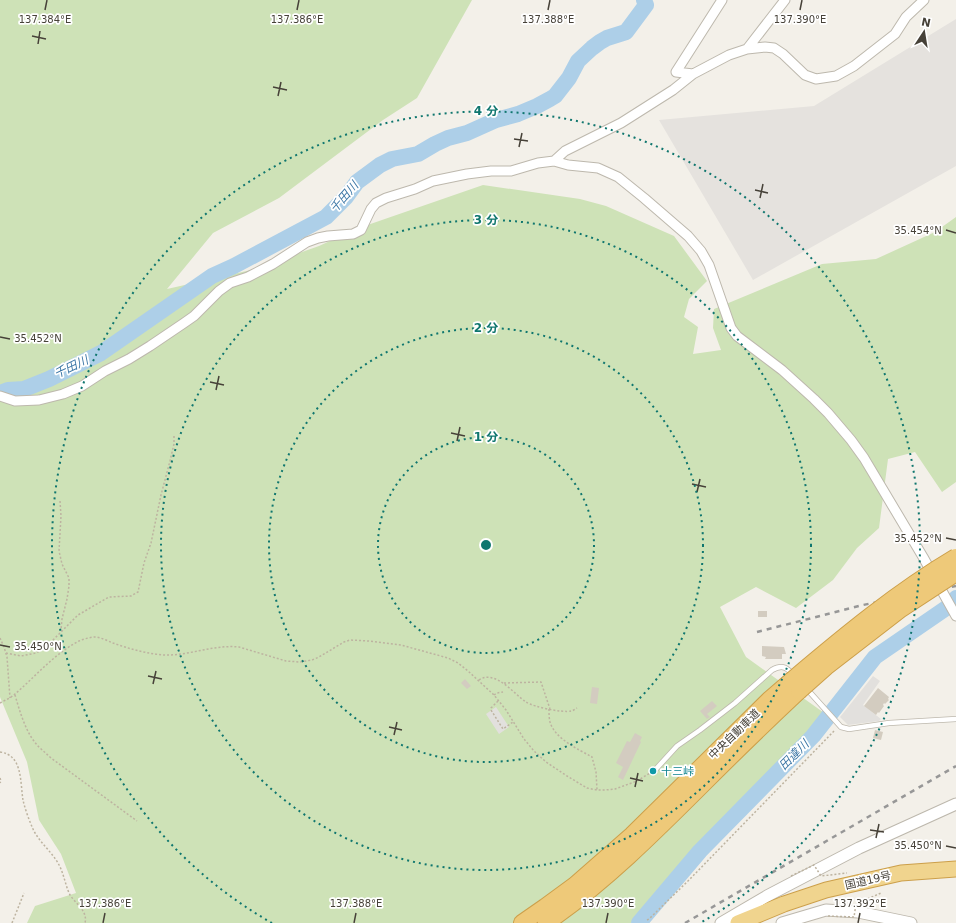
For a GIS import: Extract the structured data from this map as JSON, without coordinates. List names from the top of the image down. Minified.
{"streets":{"highway":["中央自動車道","国道19号"]},"water":["千田川","田違川"],"places":["十三峠"],"north":"top","coordinates":["137.384°E","137.386°E","137.388°E","137.390°E","35.454°N","35.452°N","35.450°N","137.392°E"],"rings":["4 分","3 分","2 分","1 分"]}
